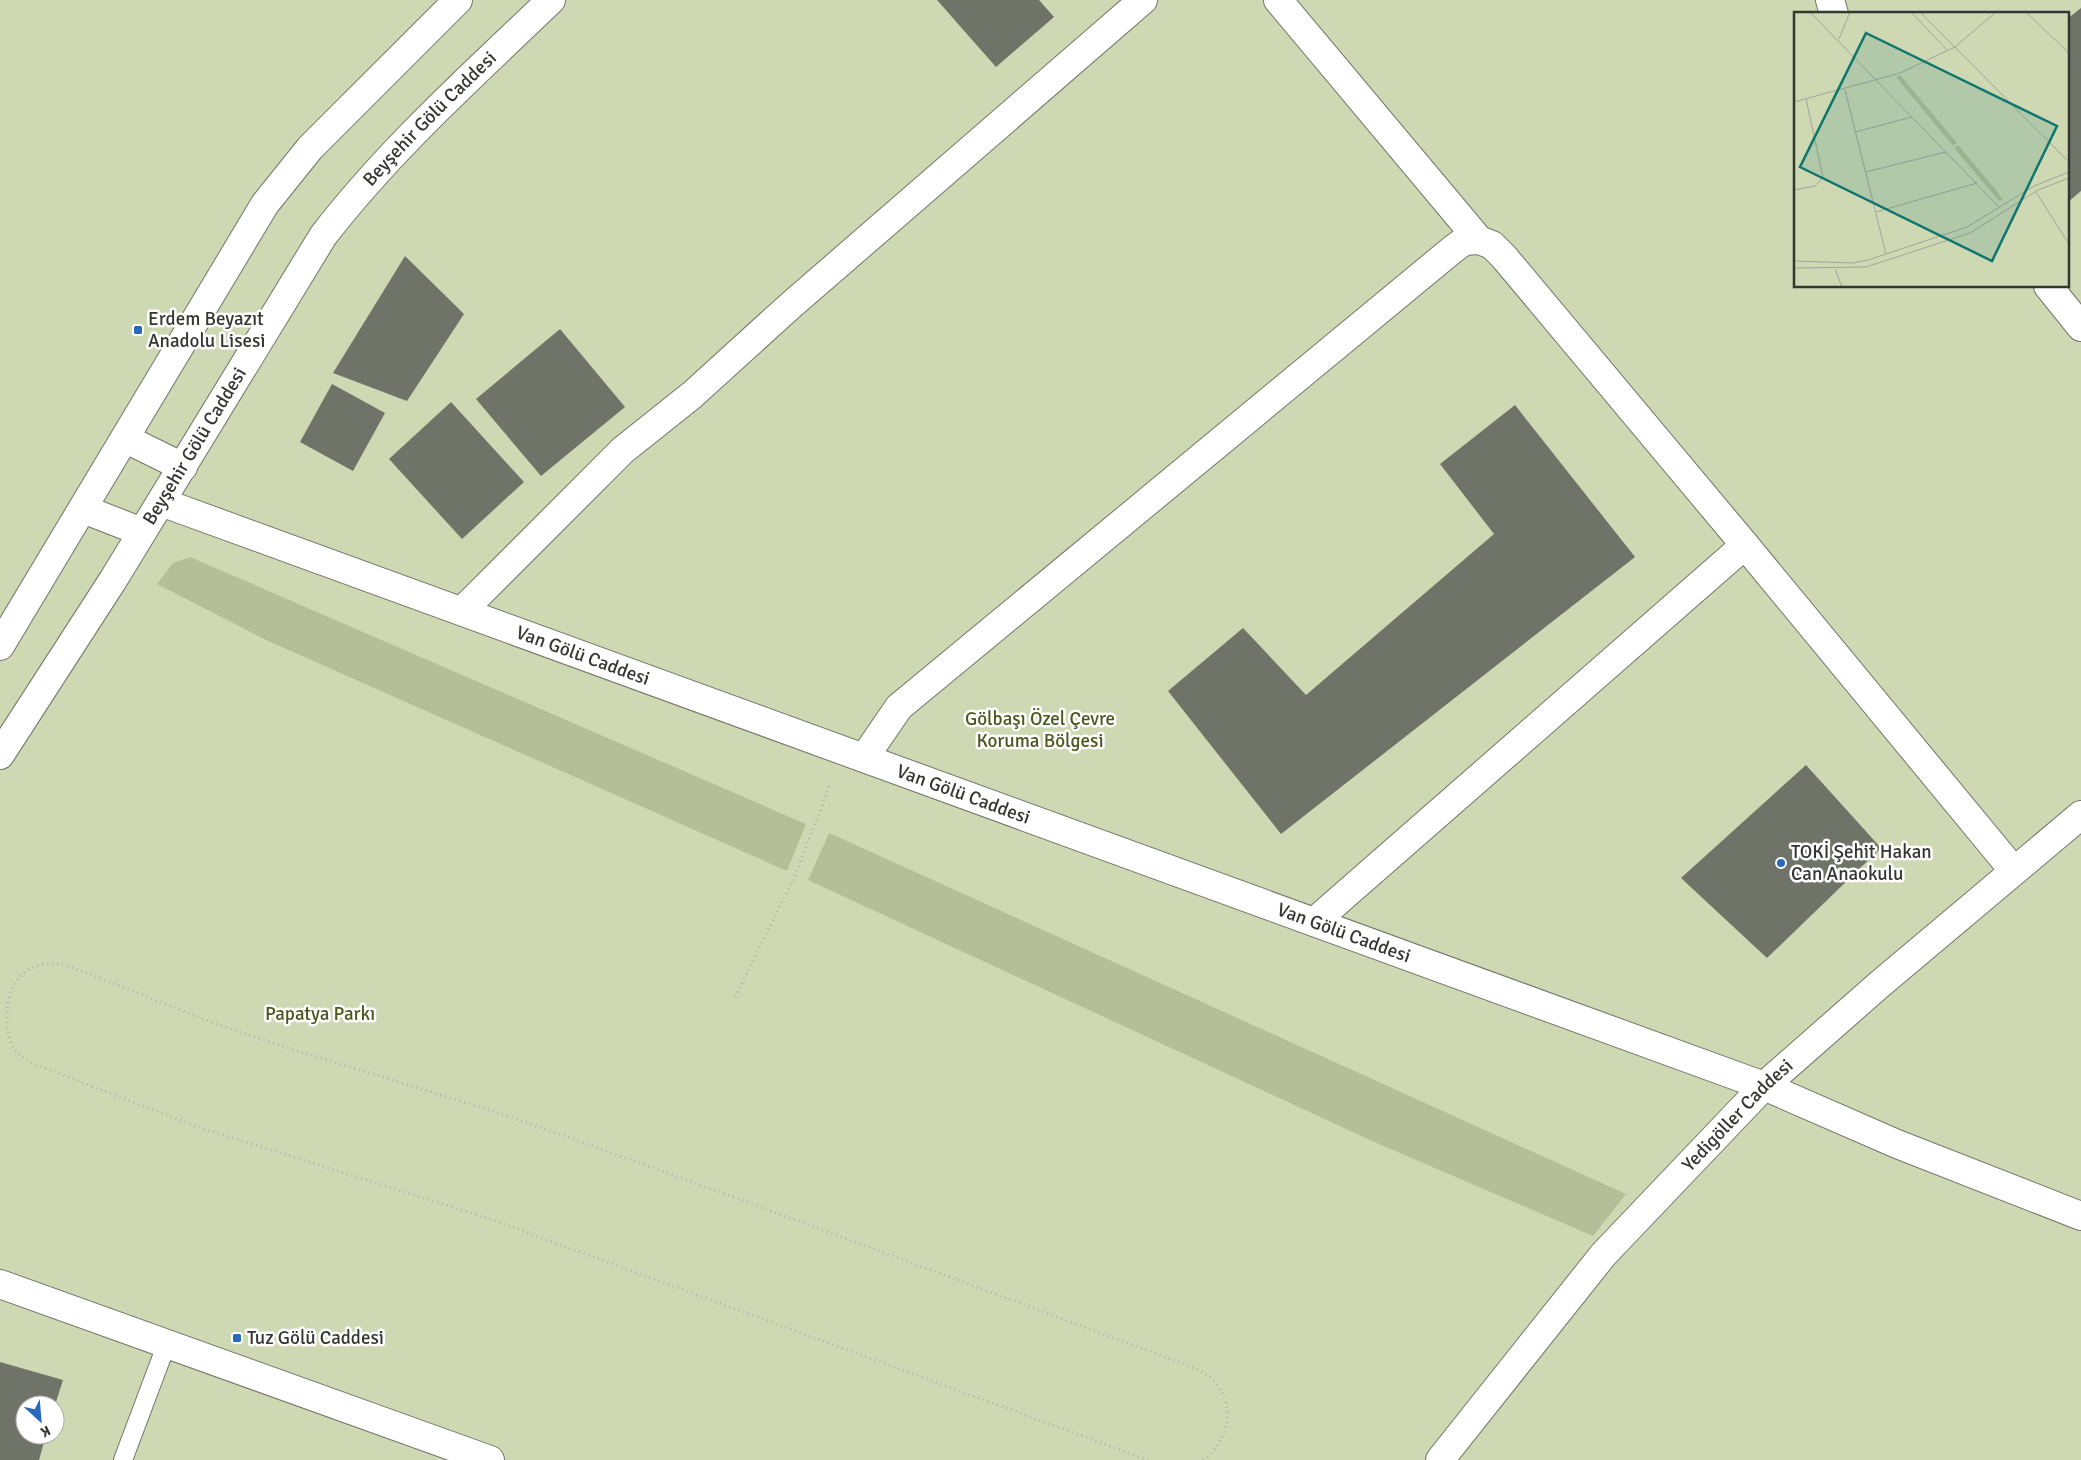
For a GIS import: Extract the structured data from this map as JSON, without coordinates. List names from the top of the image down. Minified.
{"streets":{"street":["Beyşehir Gölü Caddesi","Van Gölü Caddesi","Yedigöller Caddesi"]},"crossings":[["Beyşehir Gölü Caddesi","Van Gölü Caddesi"],["Van Gölü Caddesi","Yedigöller Caddesi"]],"parks":["Gölbaşı Özel Çevre Koruma Bölgesi","Papatya Parkı"],"places":{"transit":["Erdem Beyazıt Anadolu Lisesi","Tuz Gölü Caddesi"],"other":["TOKİ Şehit Hakan Can Anaokulu"]},"north":"bottom right"}
